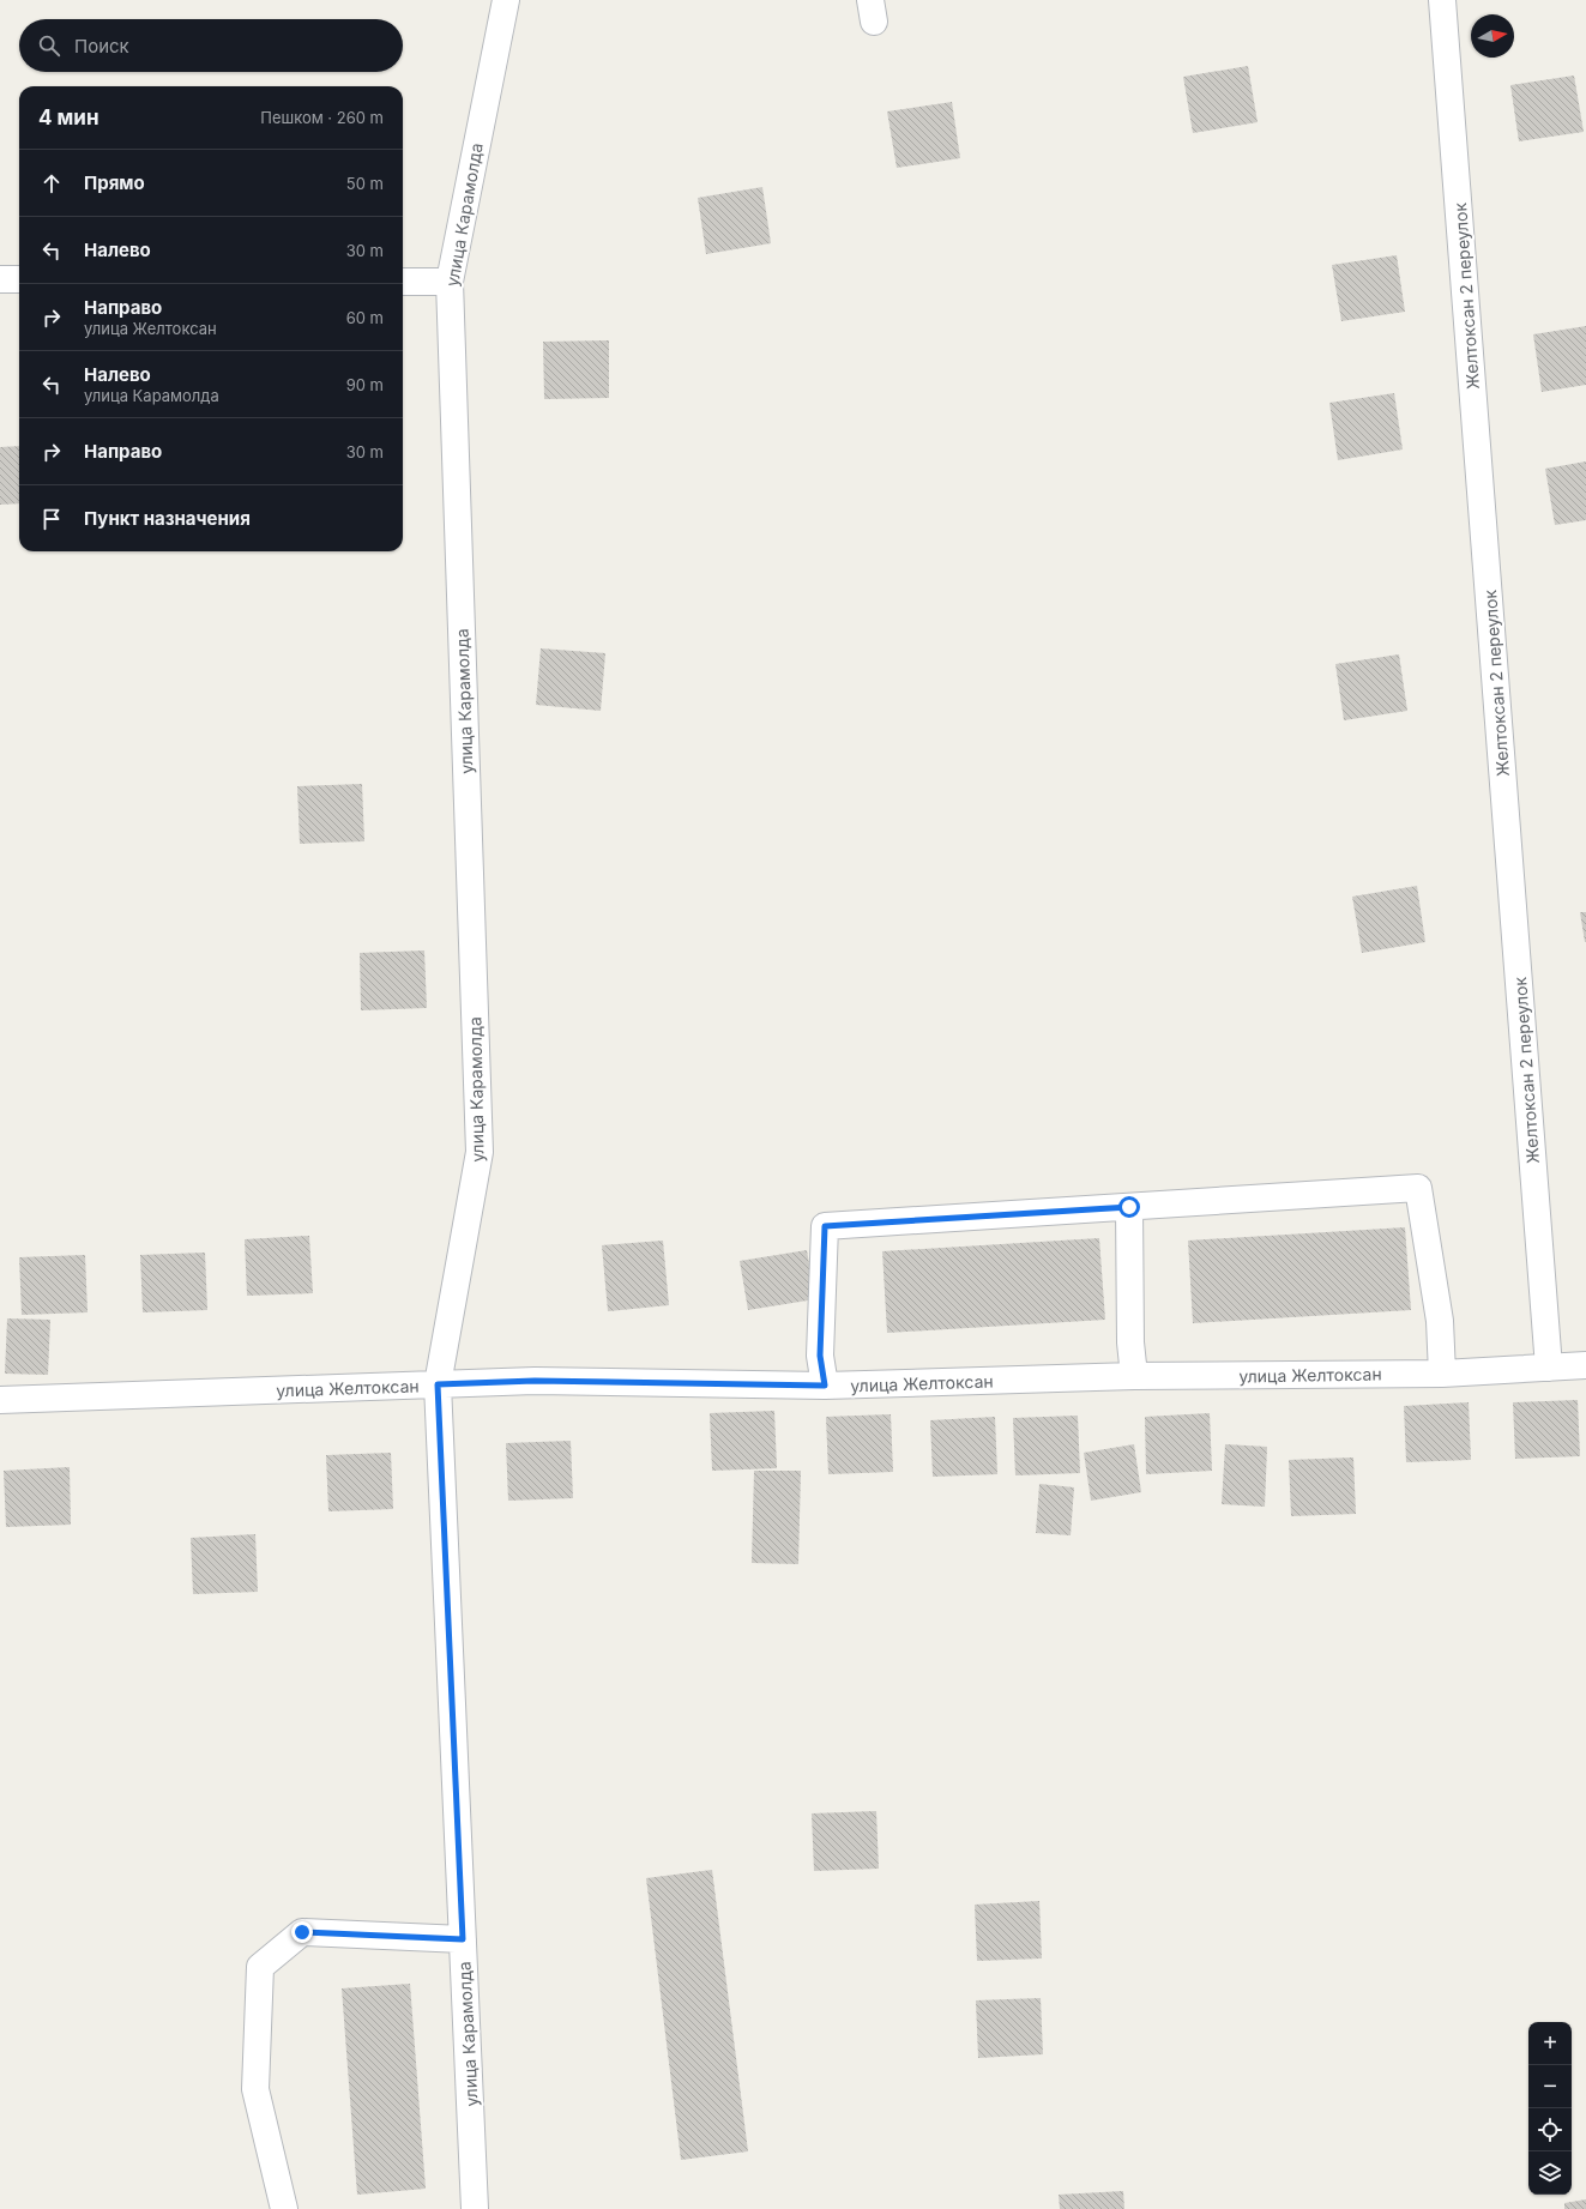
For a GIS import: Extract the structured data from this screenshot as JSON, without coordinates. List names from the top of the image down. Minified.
{"streets":{"street":["улица Карамолда","Желтоксан 2 переулок","улица Желтоксан"]},"crossings":[["улица Карамолда","улица Желтоксан"],["Желтоксан 2 переулок","улица Желтоксан"]],"north":"right","page":{"search":"Поиск","heading":["4 мин","Пешком · 260 m"],"list":[["Прямо","50 m"],["Налево","30 m"],["Направо","улица Желтоксан","60 m"],["Налево","улица Карамолда","90 m"],["Направо","30 m"],"Пункт назначения"],"map_buttons":["+","−"]}}
